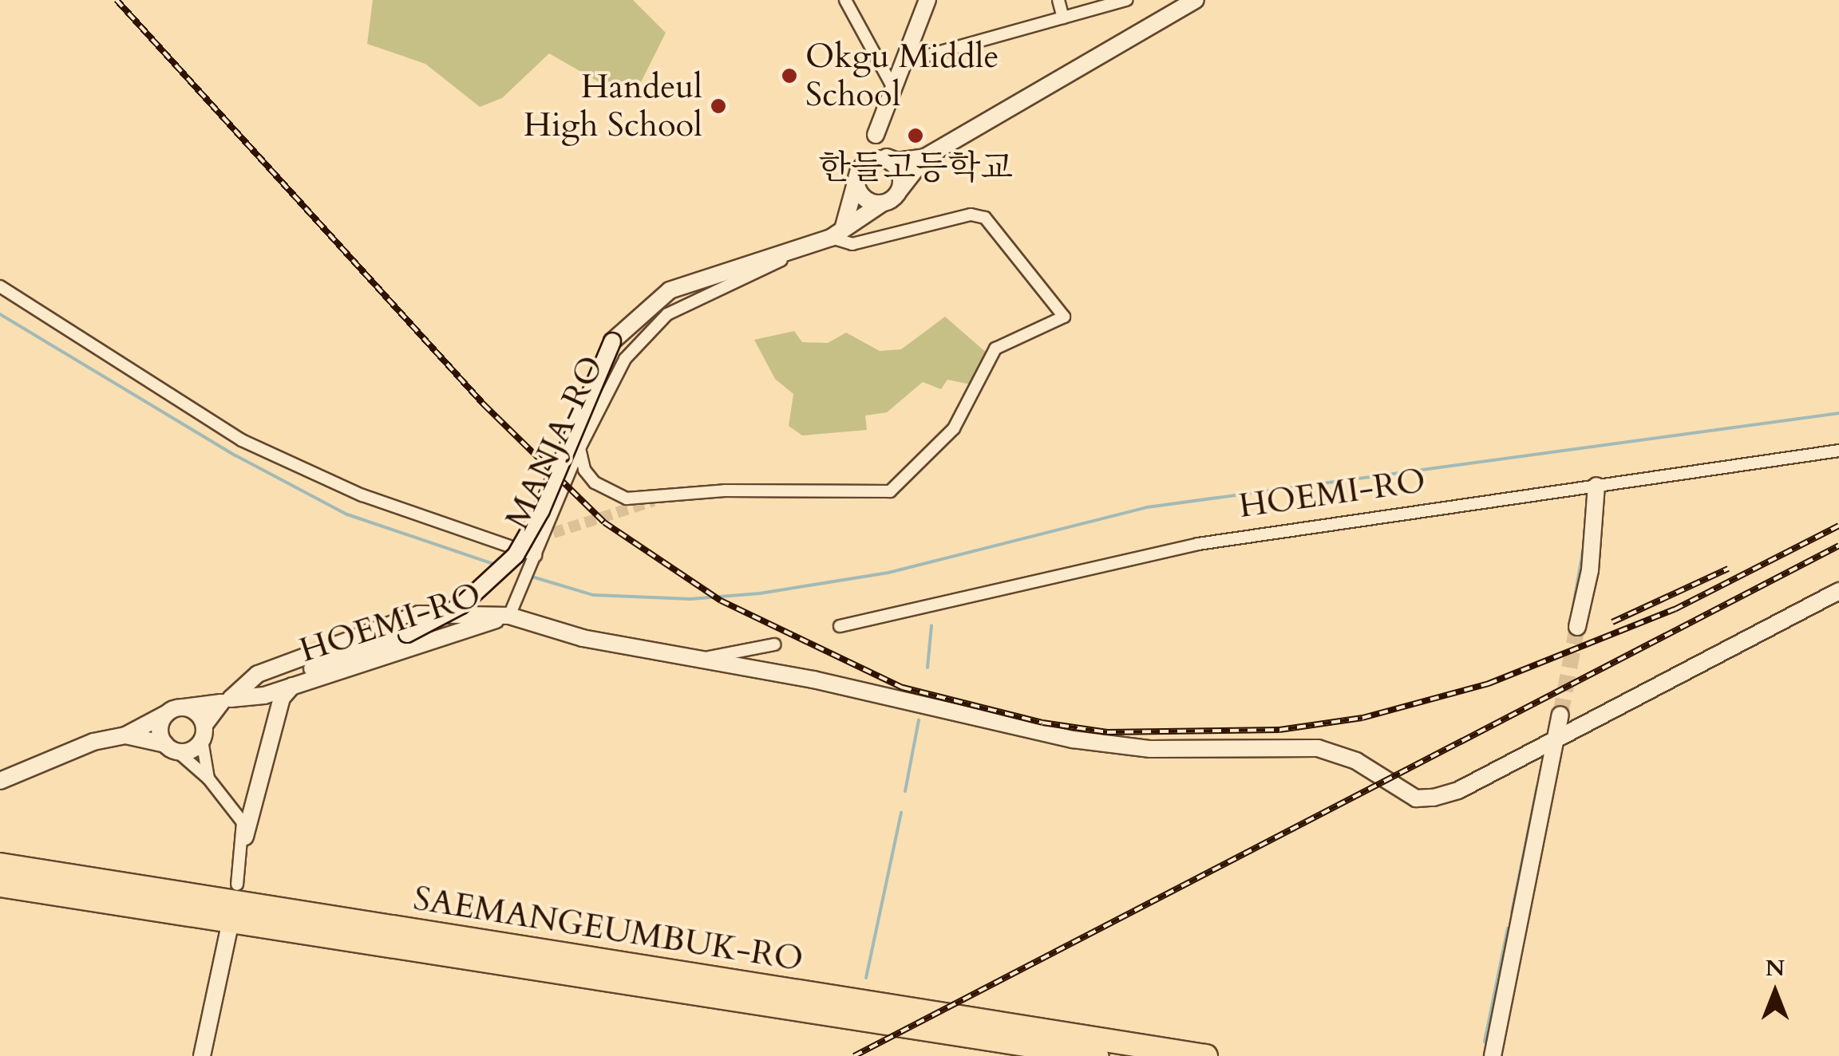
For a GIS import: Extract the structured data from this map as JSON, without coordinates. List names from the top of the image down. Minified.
{"streets":{"highway":["SAEMANGEUMBUK-RO"],"street":["MANJA-RO","HOEMI-RO"]},"crossings":[["MANJA-RO","HOEMI-RO"]],"places":["Okgu Middle School","Handeul High School","한들고등학교"],"north":"top"}
